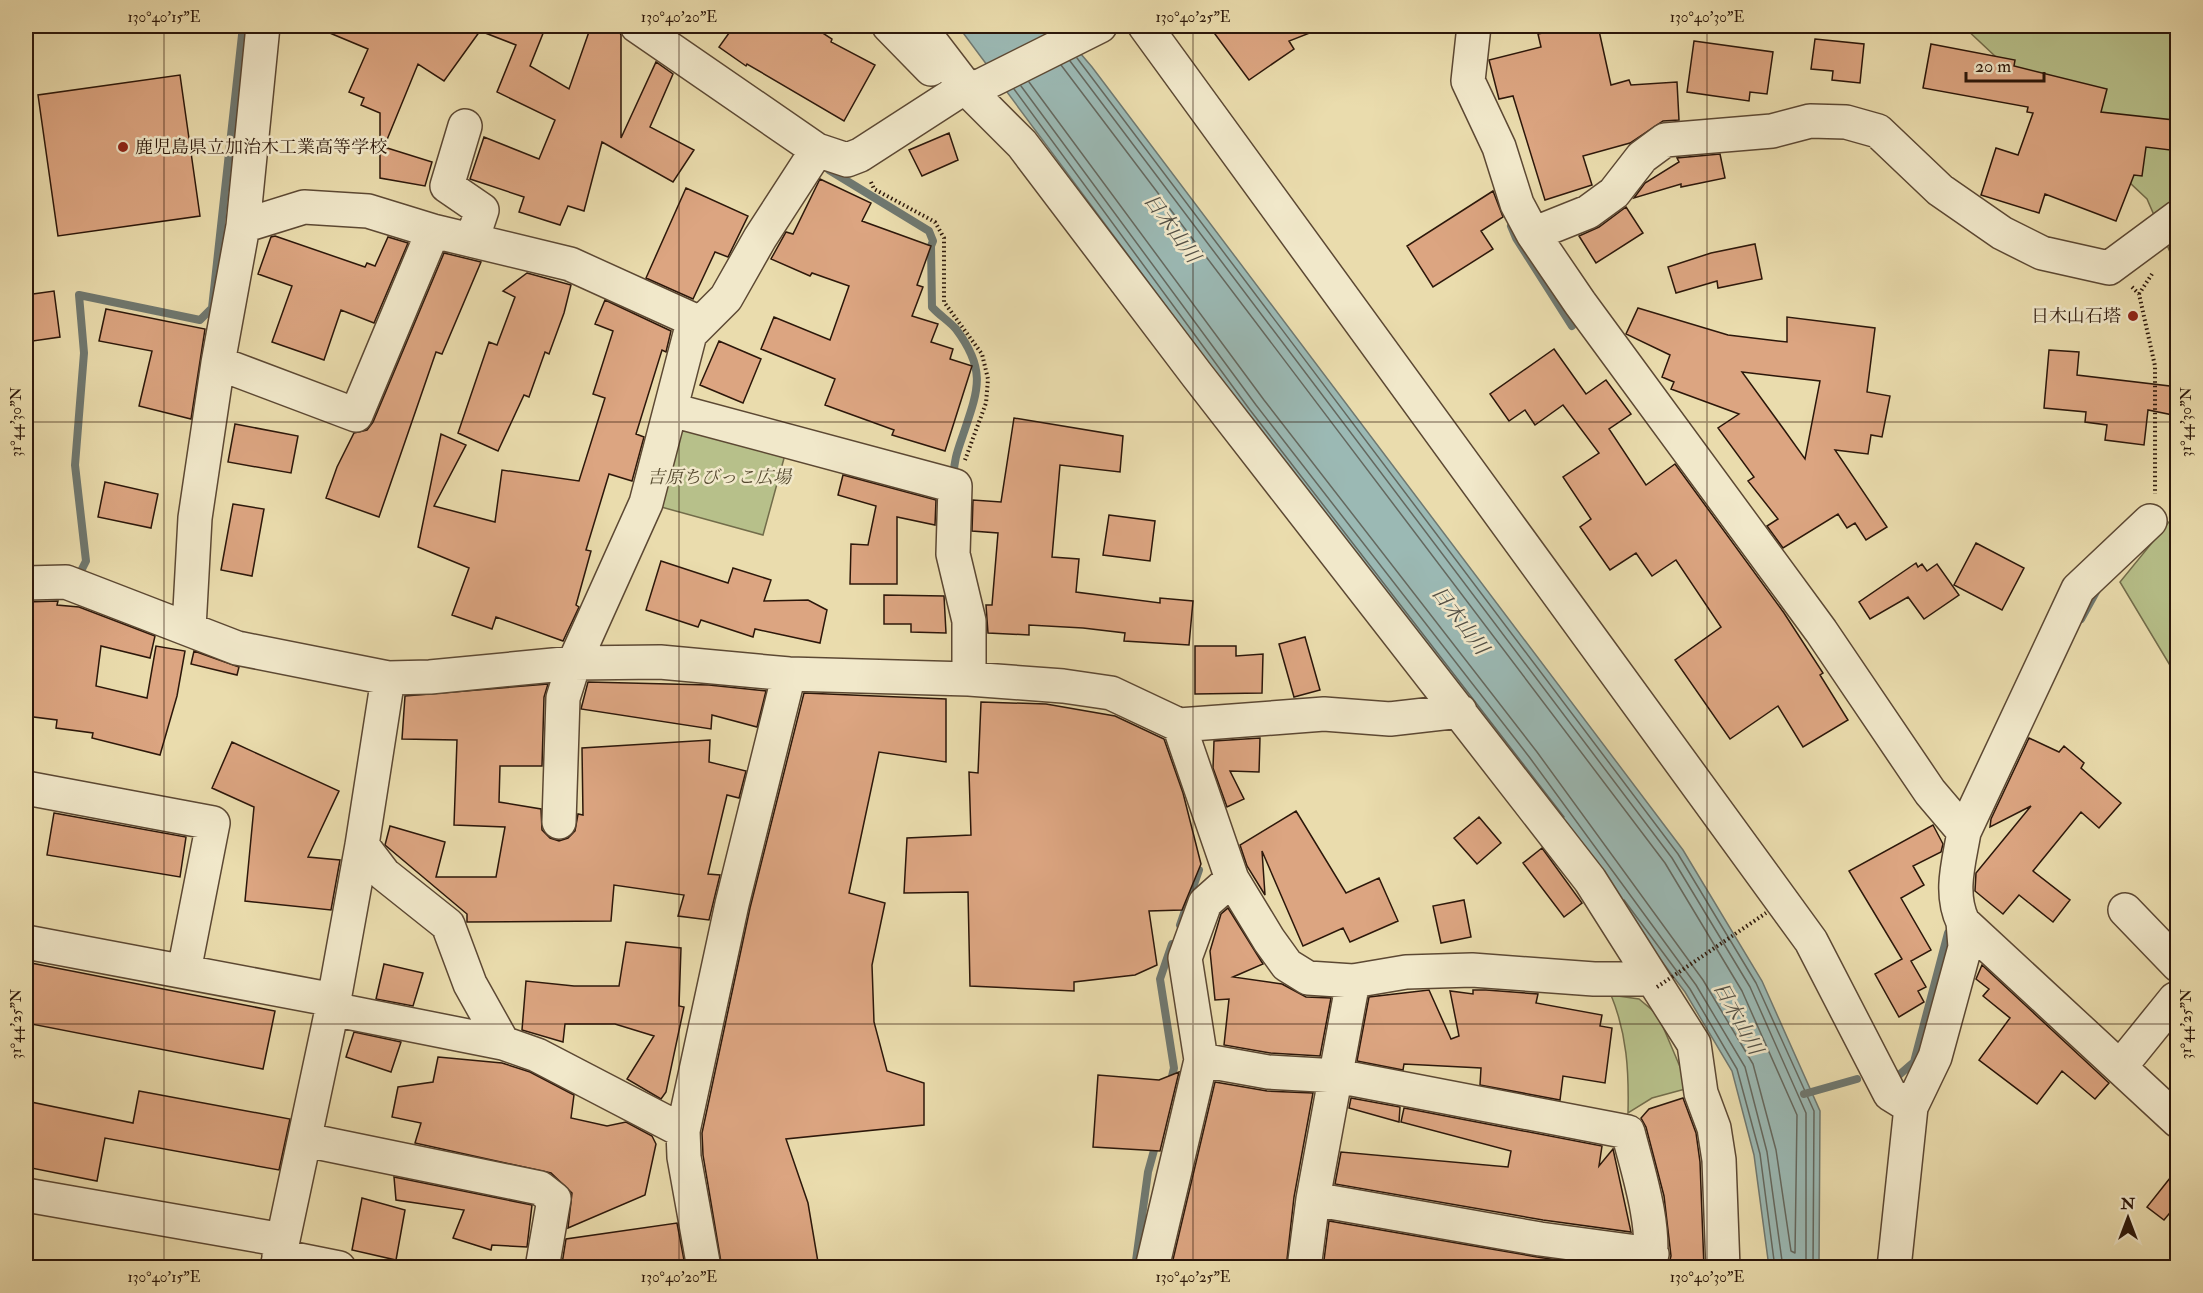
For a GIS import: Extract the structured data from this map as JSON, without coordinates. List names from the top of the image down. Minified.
{"water":["日木山川"],"parks":["吉原ちびっこ広場"],"places":["鹿児島県立加治木工業高等学校","日木山石塔"],"scale_bar":"20 m","north":"top","coordinates":["130°40'15\"E","130°40'20\"E","130°40'25\"E","130°40'30\"E","31°44'30\"N","31°44'25\"N"]}
